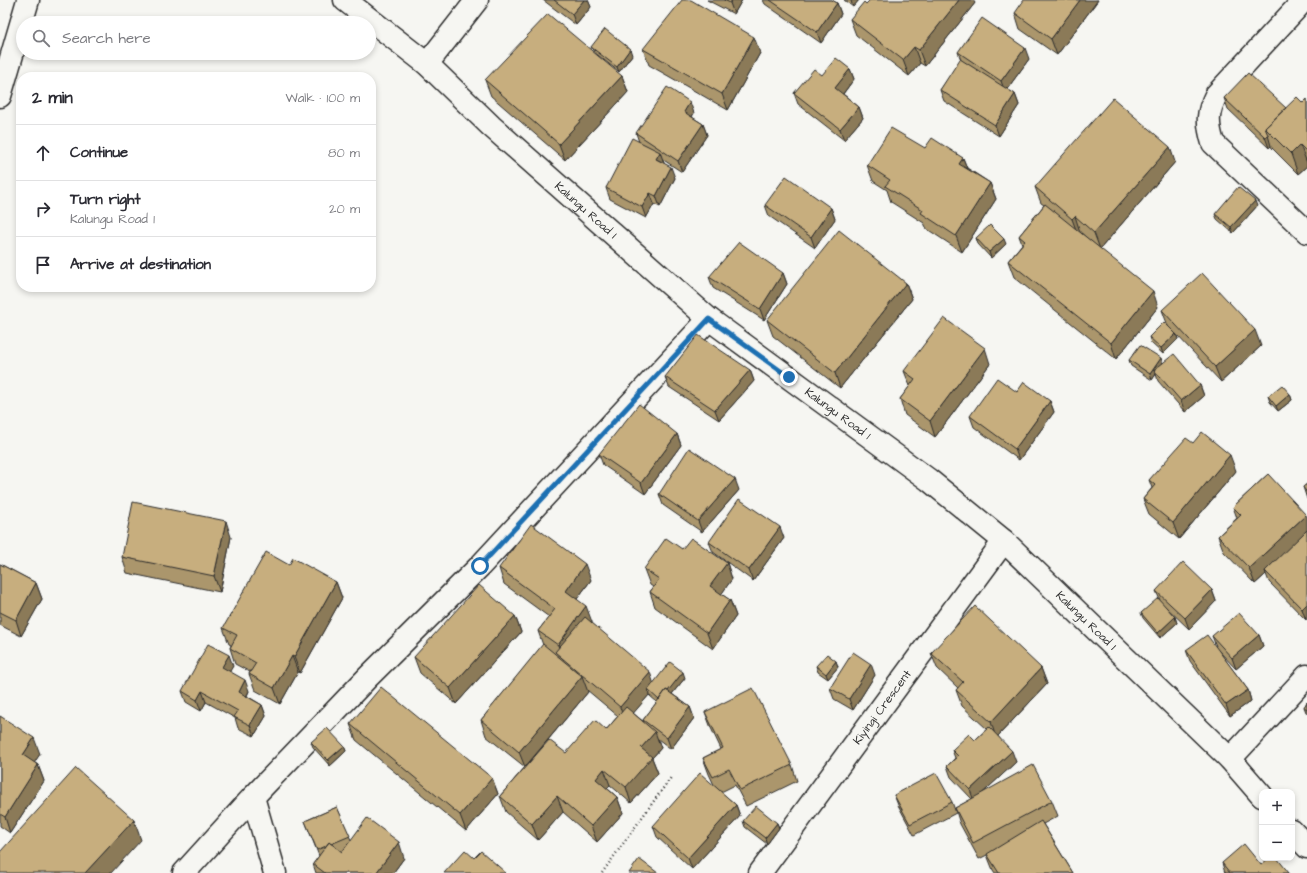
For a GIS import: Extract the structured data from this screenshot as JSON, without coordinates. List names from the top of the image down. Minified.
{"streets":{"street":["Kalungu Road 1","Kiyingi Crescent"]},"crossings":[["Kalungu Road 1","Kiyingi Crescent"]],"page":{"search":"Search here","heading":["2 min","Walk · 100 m"],"list":[["Continue","80 m"],["Turn right","Kalungu Road 1","20 m"],"Arrive at destination"],"map_buttons":["+","−"]}}
